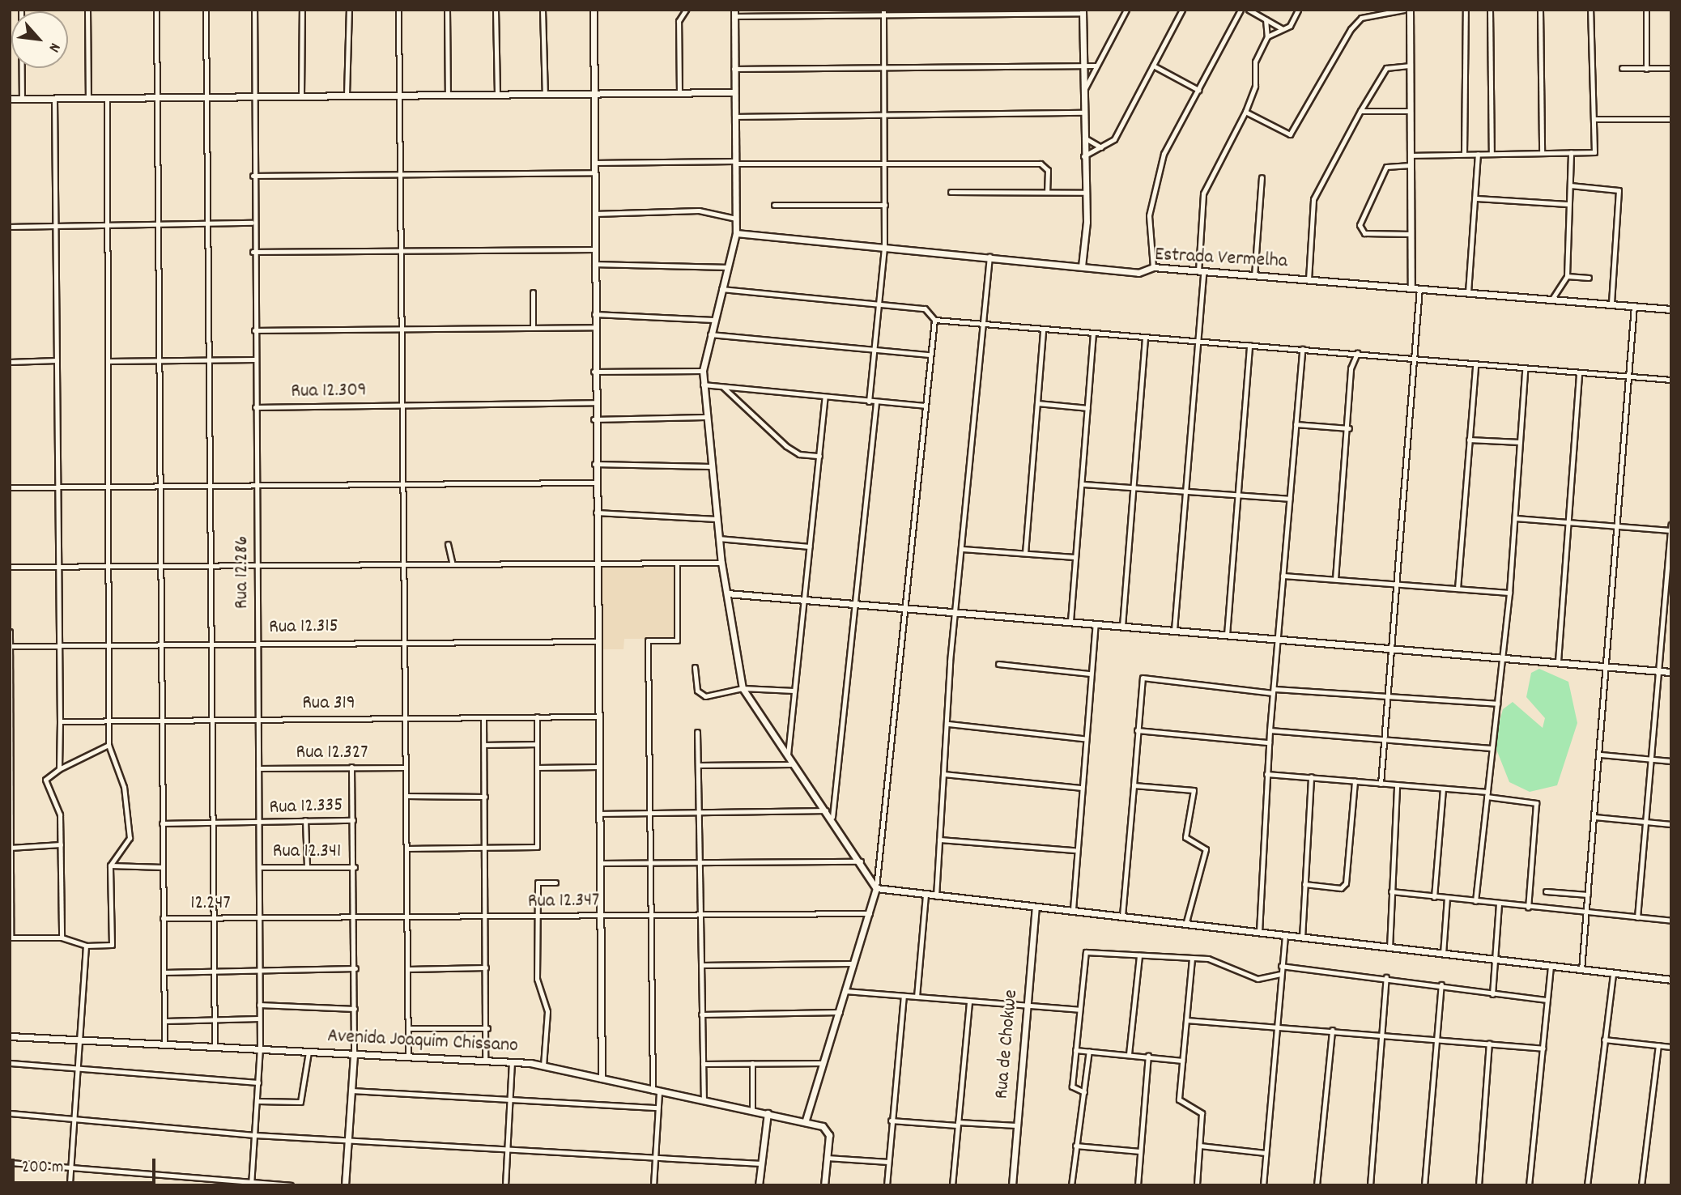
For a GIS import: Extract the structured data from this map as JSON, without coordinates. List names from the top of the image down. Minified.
{"streets":{"street":["Estrada Vermelha","Rua 12.309","Rua 12.286","Rua 12.315","Rua 319","Rua 12.327","Rua 12.335","Rua 12.341","Rua 12.347","12.247","Avenida Joaquim Chissano","Rua de Chokwe"]},"crossings":[["Rua 12.309","Rua 12.286"],["Rua 12.286","Rua 12.315"],["Rua 12.286","Rua 319"],["Rua 12.286","Rua 12.327"],["Rua 12.286","Rua 12.335"],["Rua 12.286","Rua 12.341"],["Rua 12.286","Rua 12.347"],["Rua 12.286","12.247"],["Rua 12.286","Avenida Joaquim Chissano"],["Rua 12.347","12.247"]],"scale_bar":"200 m","north":"bottom right"}
